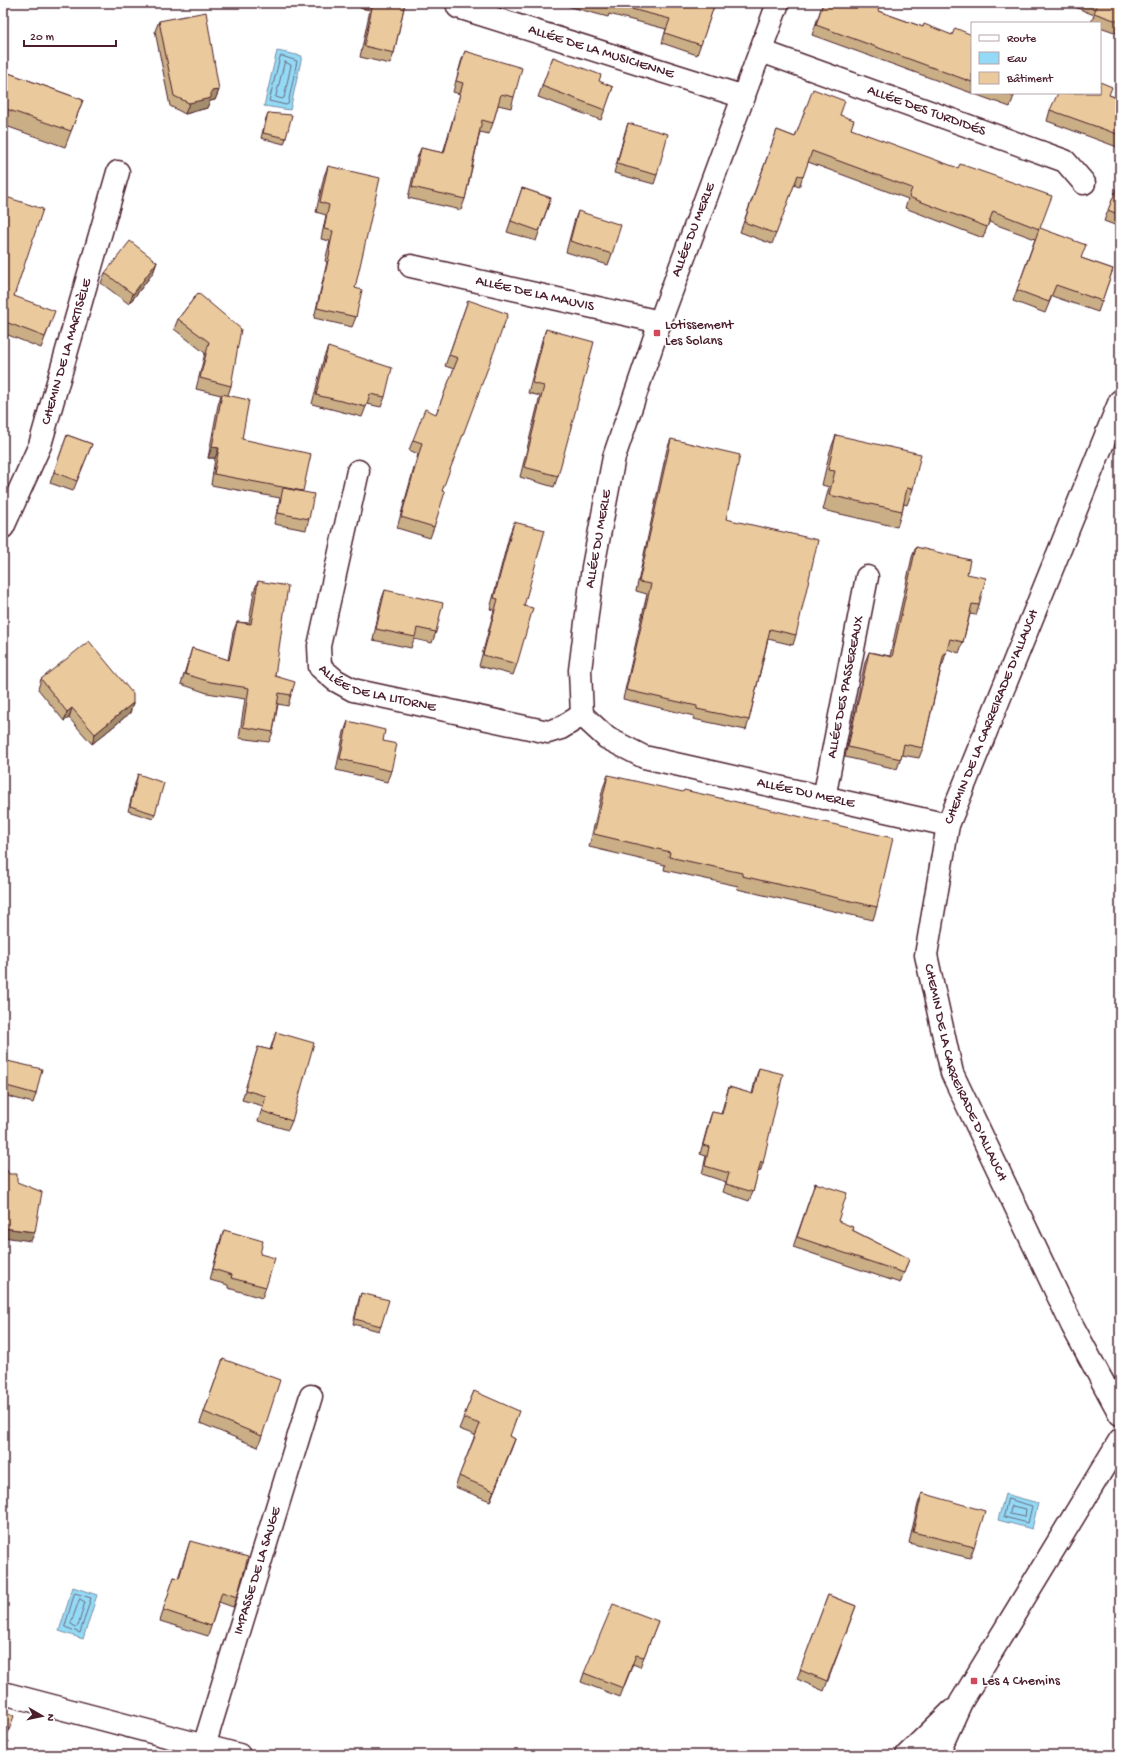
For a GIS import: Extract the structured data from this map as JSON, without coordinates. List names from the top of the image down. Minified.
{"streets":{"street":["ALLÉE DE LA MUSICIENNE","ALLÉE DES TURDIDÉS","ALLÉE DU MERLE","ALLÉE DE LA MAUVIS","CHEMIN DE LA MARTISÈLE","ALLÉE DE LA LITORNE","ALLÉE DES PASSEREAUX","CHEMIN DE LA CARREIRADE D'ALLAUCH","IMPASSE DE LA SAUGE"]},"crossings":[["ALLÉE DE LA MUSICIENNE","ALLÉE DU MERLE"],["ALLÉE DES TURDIDÉS","ALLÉE DU MERLE"],["ALLÉE DU MERLE","ALLÉE DE LA MAUVIS"],["ALLÉE DU MERLE","ALLÉE DE LA LITORNE"],["ALLÉE DU MERLE","ALLÉE DES PASSEREAUX"],["ALLÉE DU MERLE","CHEMIN DE LA CARREIRADE D'ALLAUCH"]],"places":{"transit":["Lotissement Les Solans","Les 4 Chemins"]},"legend":["Route","Eau","Bâtiment"],"scale_bar":"20 m","north":"right"}
